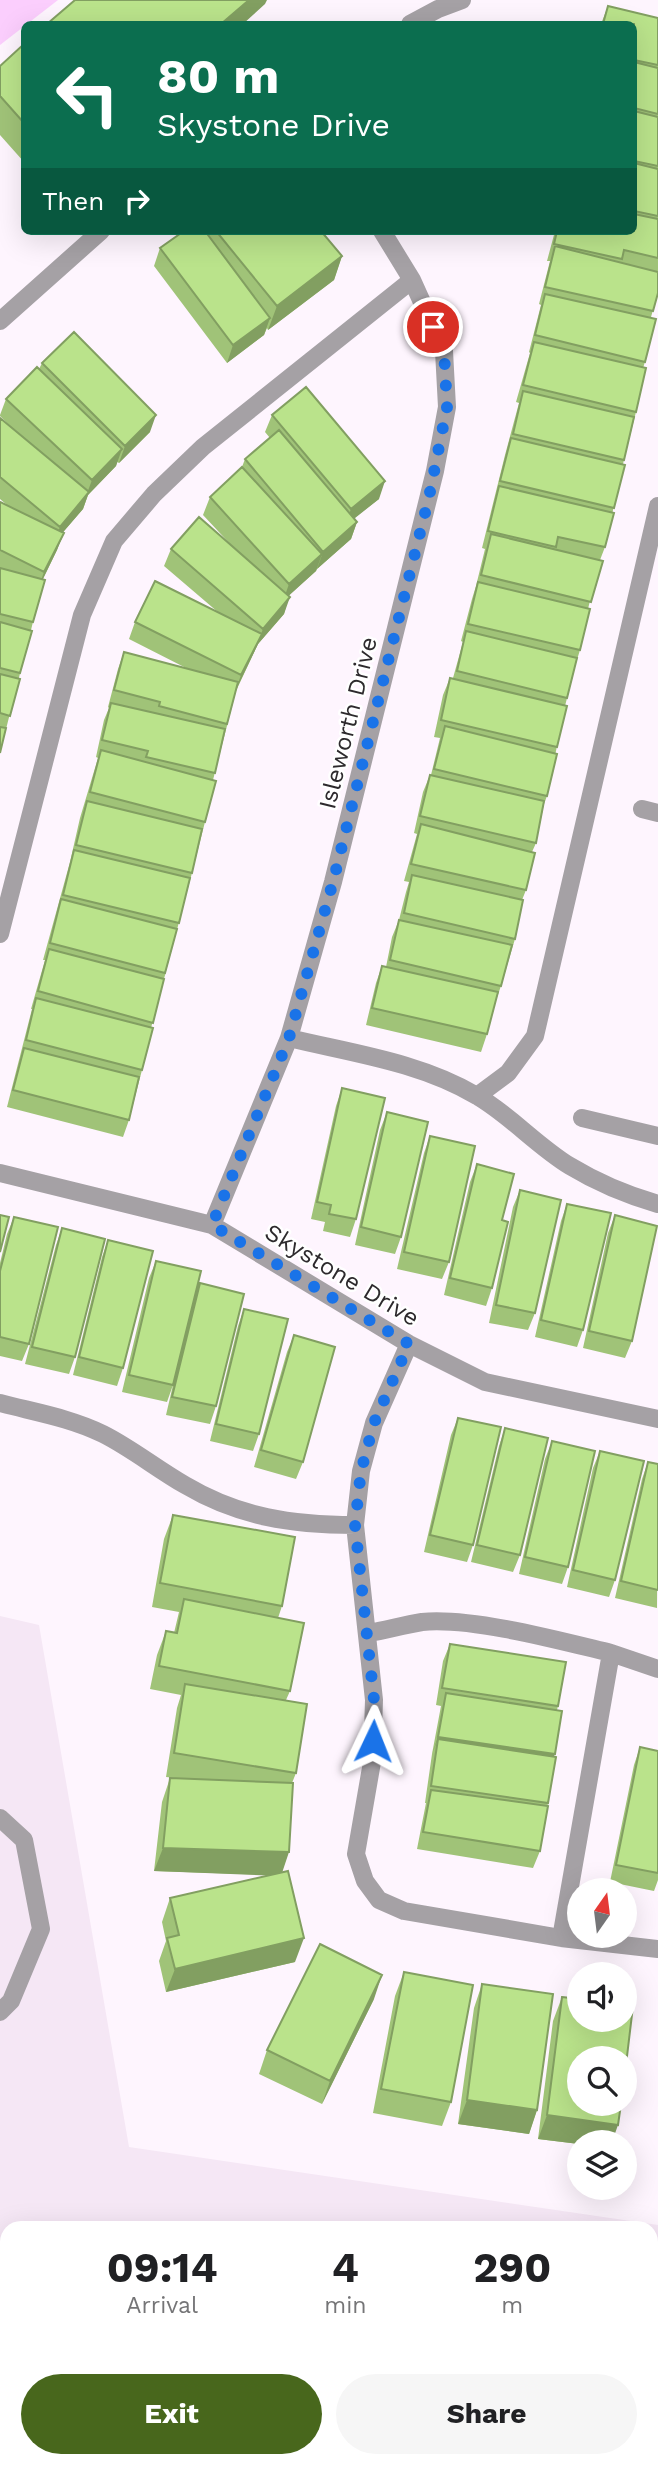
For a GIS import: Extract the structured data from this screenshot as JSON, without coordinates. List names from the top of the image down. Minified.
{"streets":{"street":["Isleworth Drive","Skystone Drive"]},"crossings":[["Isleworth Drive","Skystone Drive"]],"north":"top","page":{"turn":["80 m","Skystone Drive"],"then":"Then","eta":["09:14","Arrival","4","min","290","m"],"buttons":["Exit","Share"]}}
